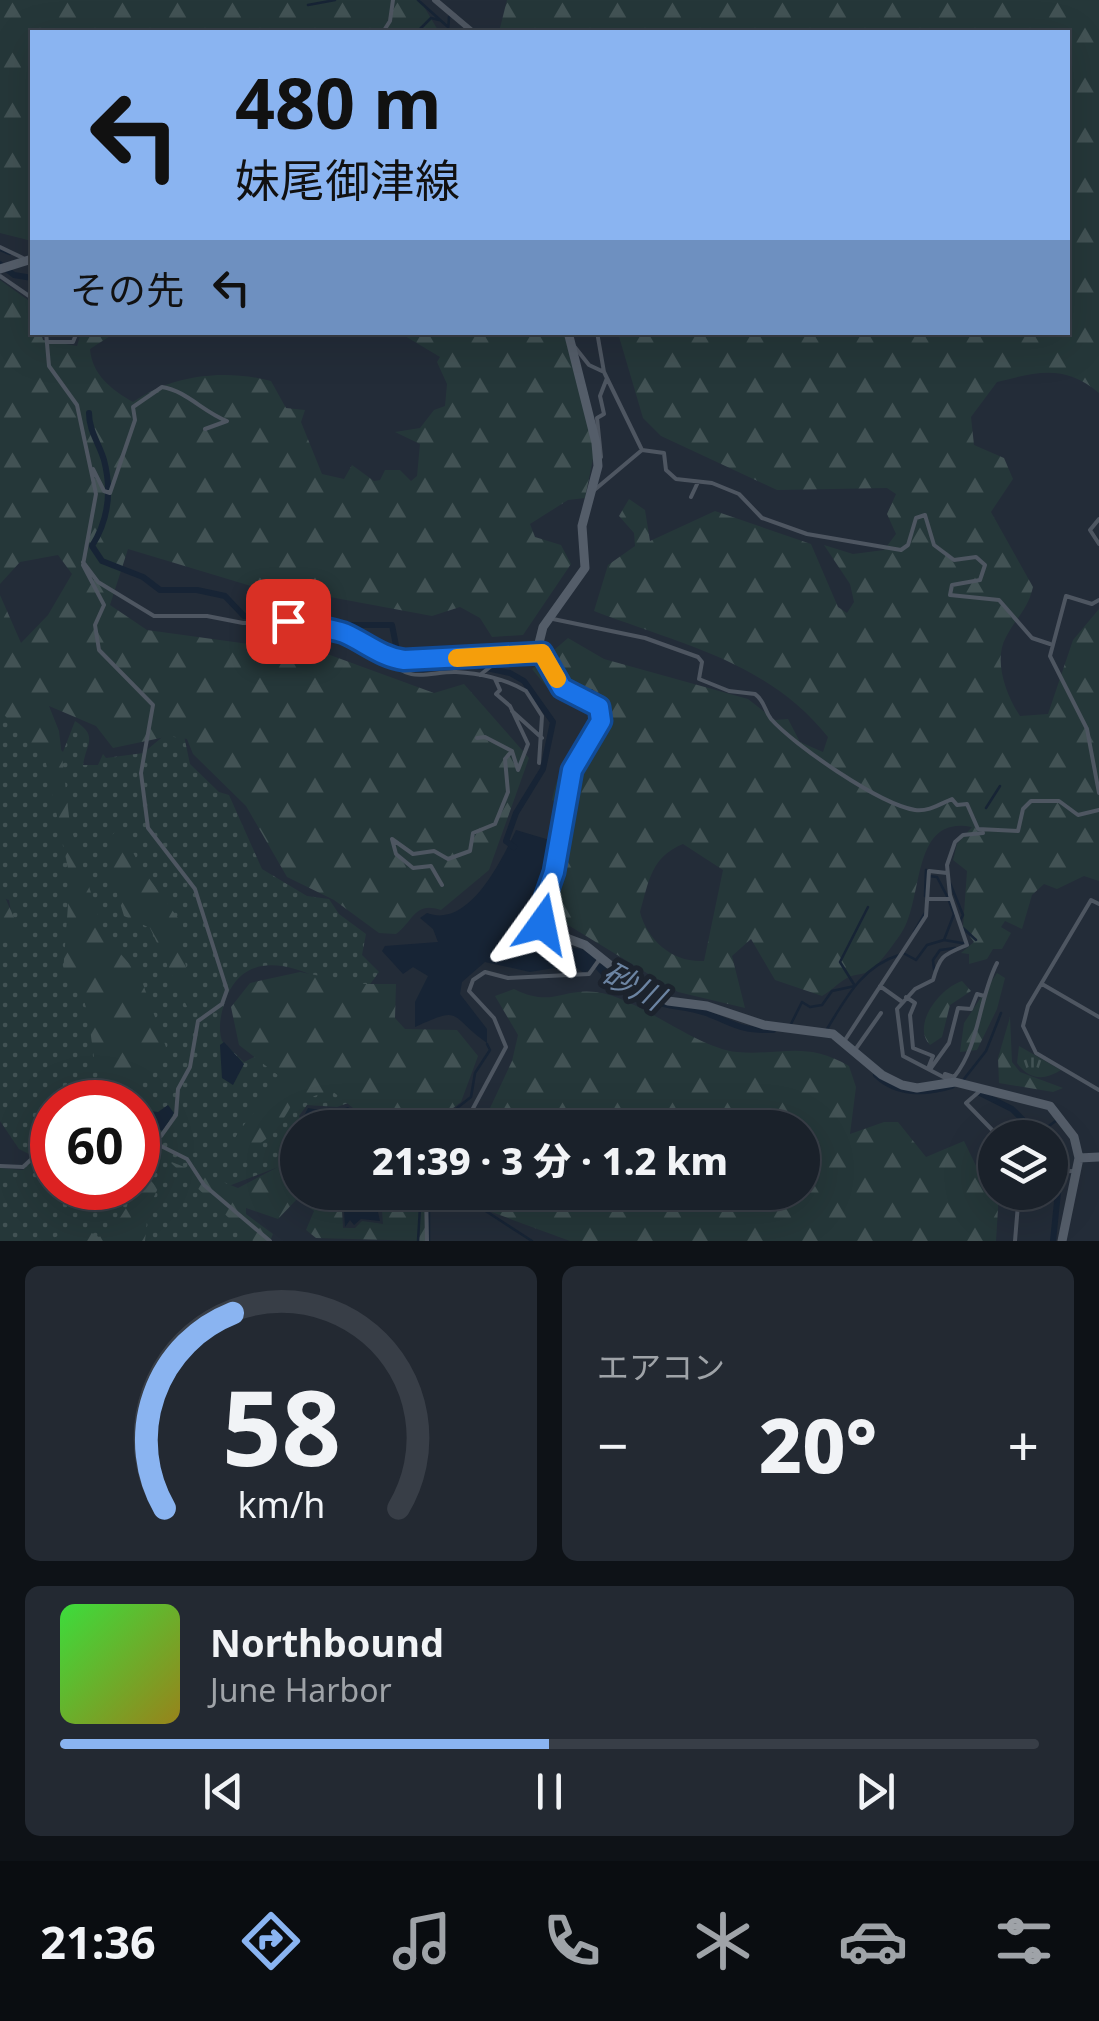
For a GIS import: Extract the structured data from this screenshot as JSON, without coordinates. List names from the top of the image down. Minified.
{"water":["砂川"],"page":{"turn":["480 m","妹尾御津線"],"then":"その先","limit":"60","trip":"21:39 · 3 分 · 1.2 km","tile":"エアコン","heat":["−","20°","+"],"song":["Northbound","June Harbor"],"tabs":"21:36","gauge":["58","km/h"]}}
